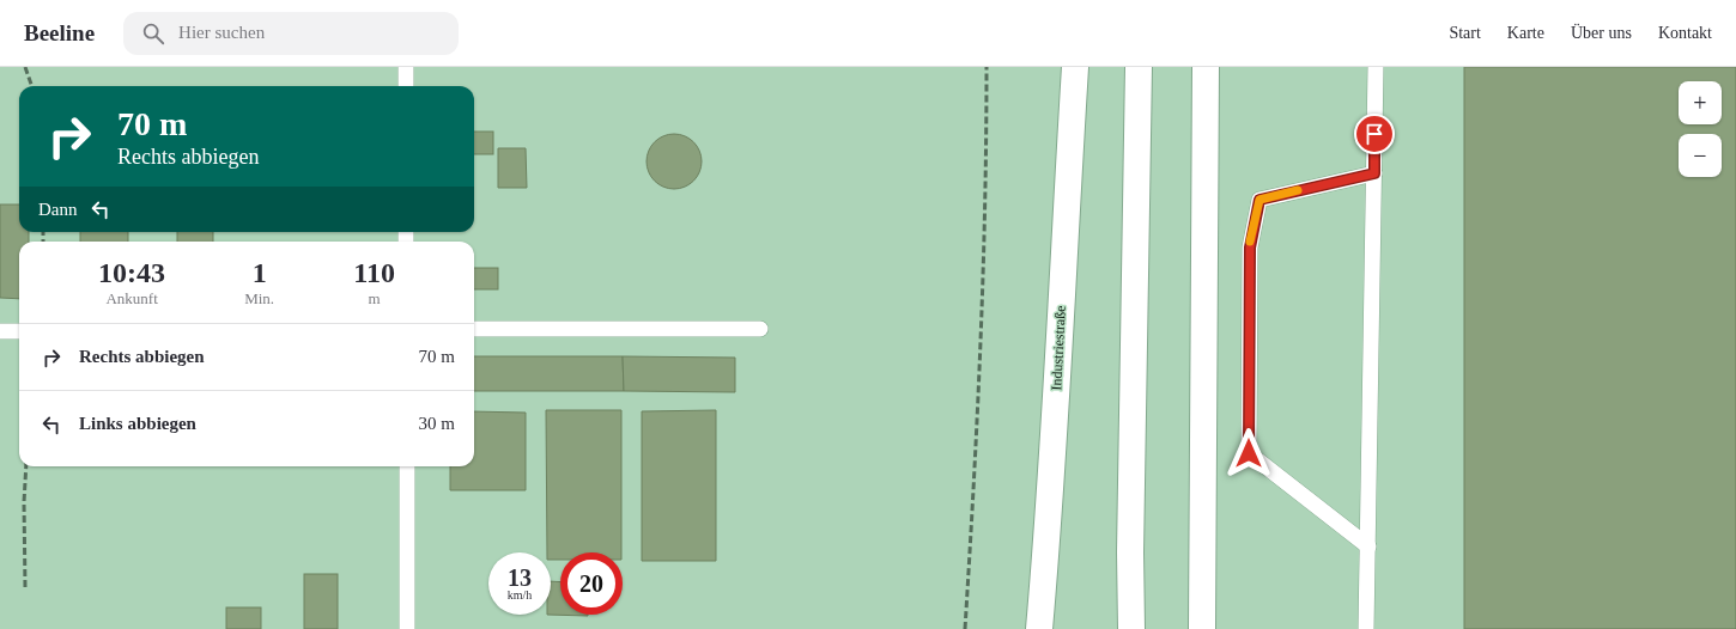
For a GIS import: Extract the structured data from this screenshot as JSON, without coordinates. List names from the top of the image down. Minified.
{"streets":{"main road":["Industriestraße"]},"page":{"header":"Beeline","search":"Hier suchen","nav":["Start","Karte","Über uns","Kontakt"],"map_buttons":["+","−"],"turn":["70 m","Rechts abbiegen"],"then":"Dann","eta":["10:43","Ankunft","1","Min.","110","m"],"list":[{"name":"Rechts abbiegen","value":"70 m"},{"name":"Links abbiegen","value":"30 m"}],"speed":"13 km/h","limit":"20"}}
